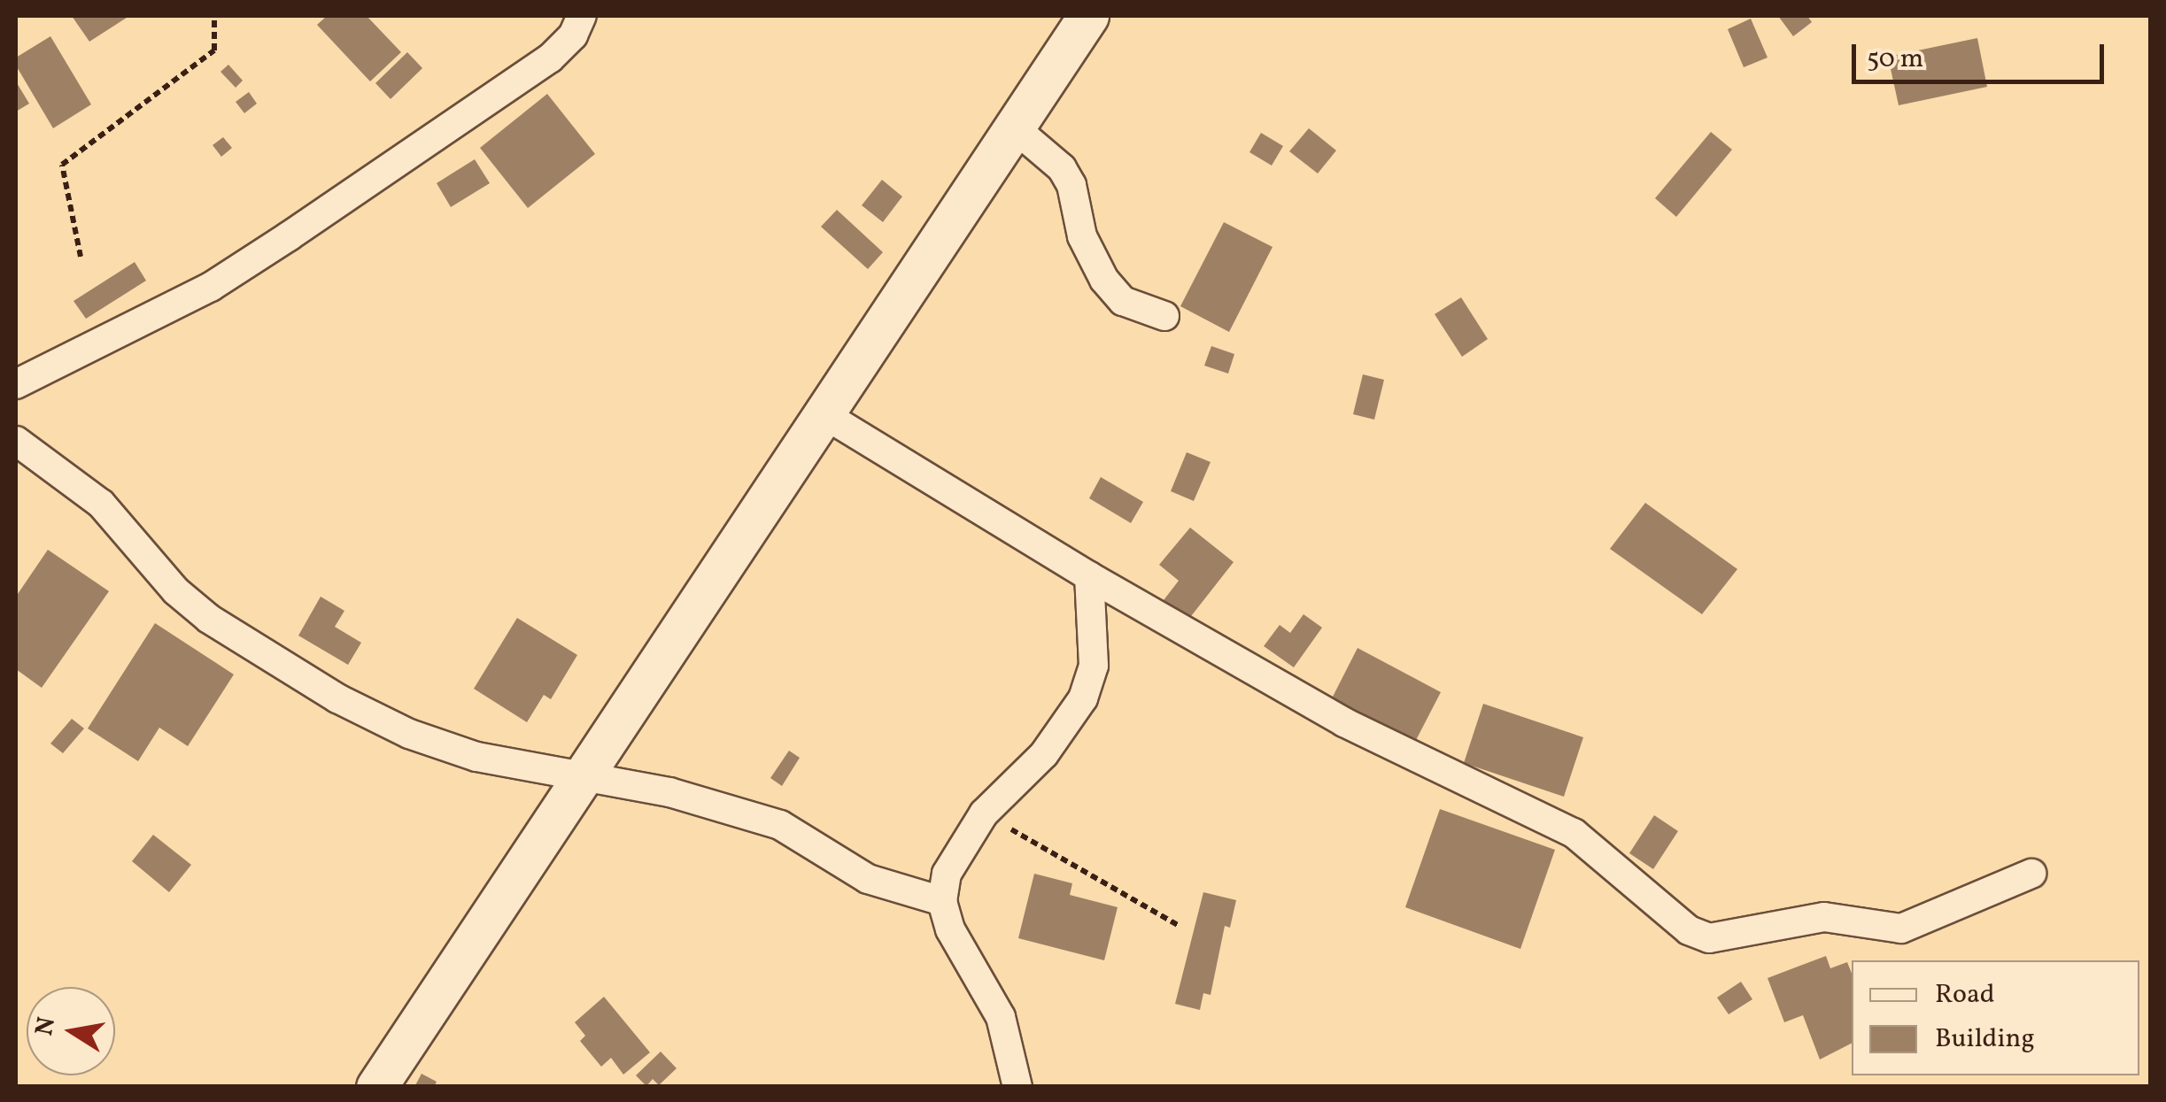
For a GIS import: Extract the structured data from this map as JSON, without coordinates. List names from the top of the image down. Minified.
{"legend":["Road","Building"],"scale_bar":"50 m","north":"left"}
